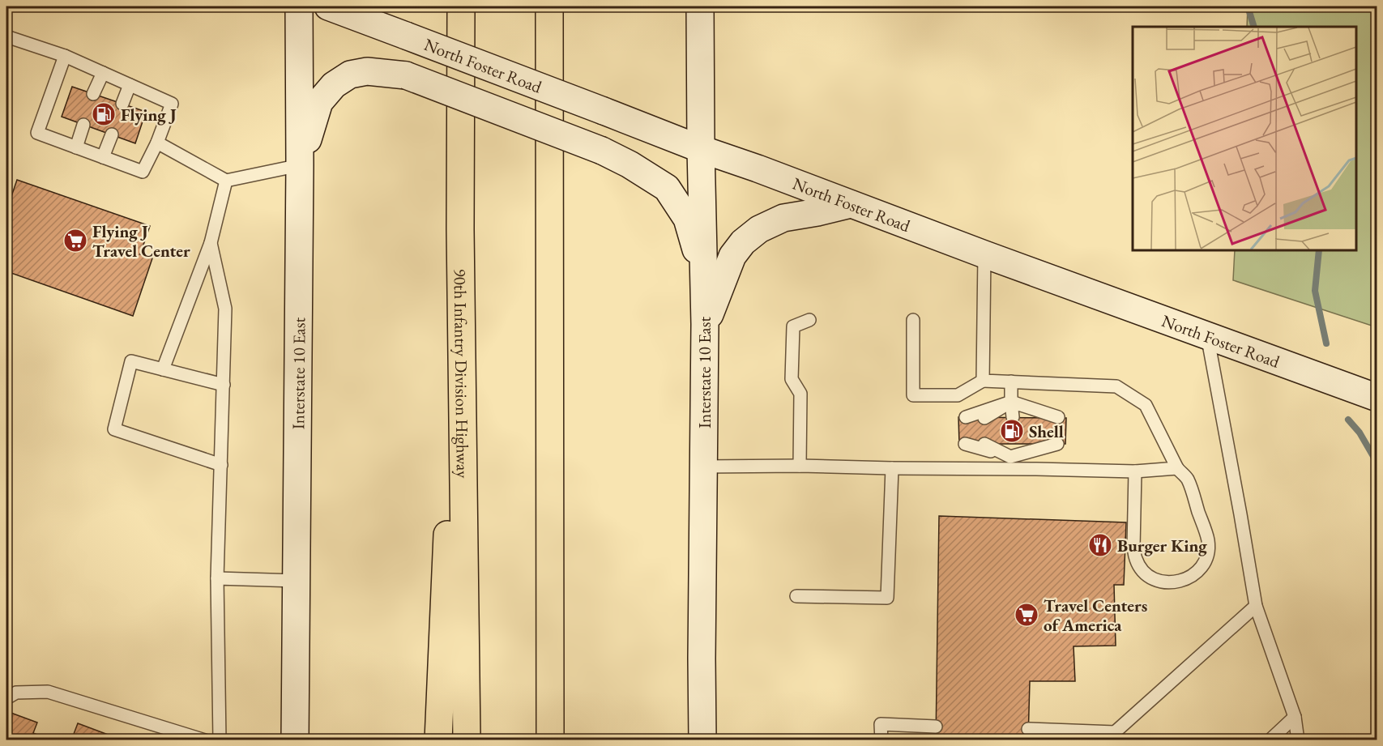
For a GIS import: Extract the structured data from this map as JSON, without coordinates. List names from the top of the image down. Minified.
{"streets":{"highway":["90th Infantry Division Highway"],"main road":["North Foster Road","Interstate 10 East"]},"crossings":[["North Foster Road","Interstate 10 East"]],"places":{"fuel station":["Flying J","Shell"],"supermarket":["Flying J Travel Center","Travel Centers of America"],"restaurant":["Burger King"]}}
